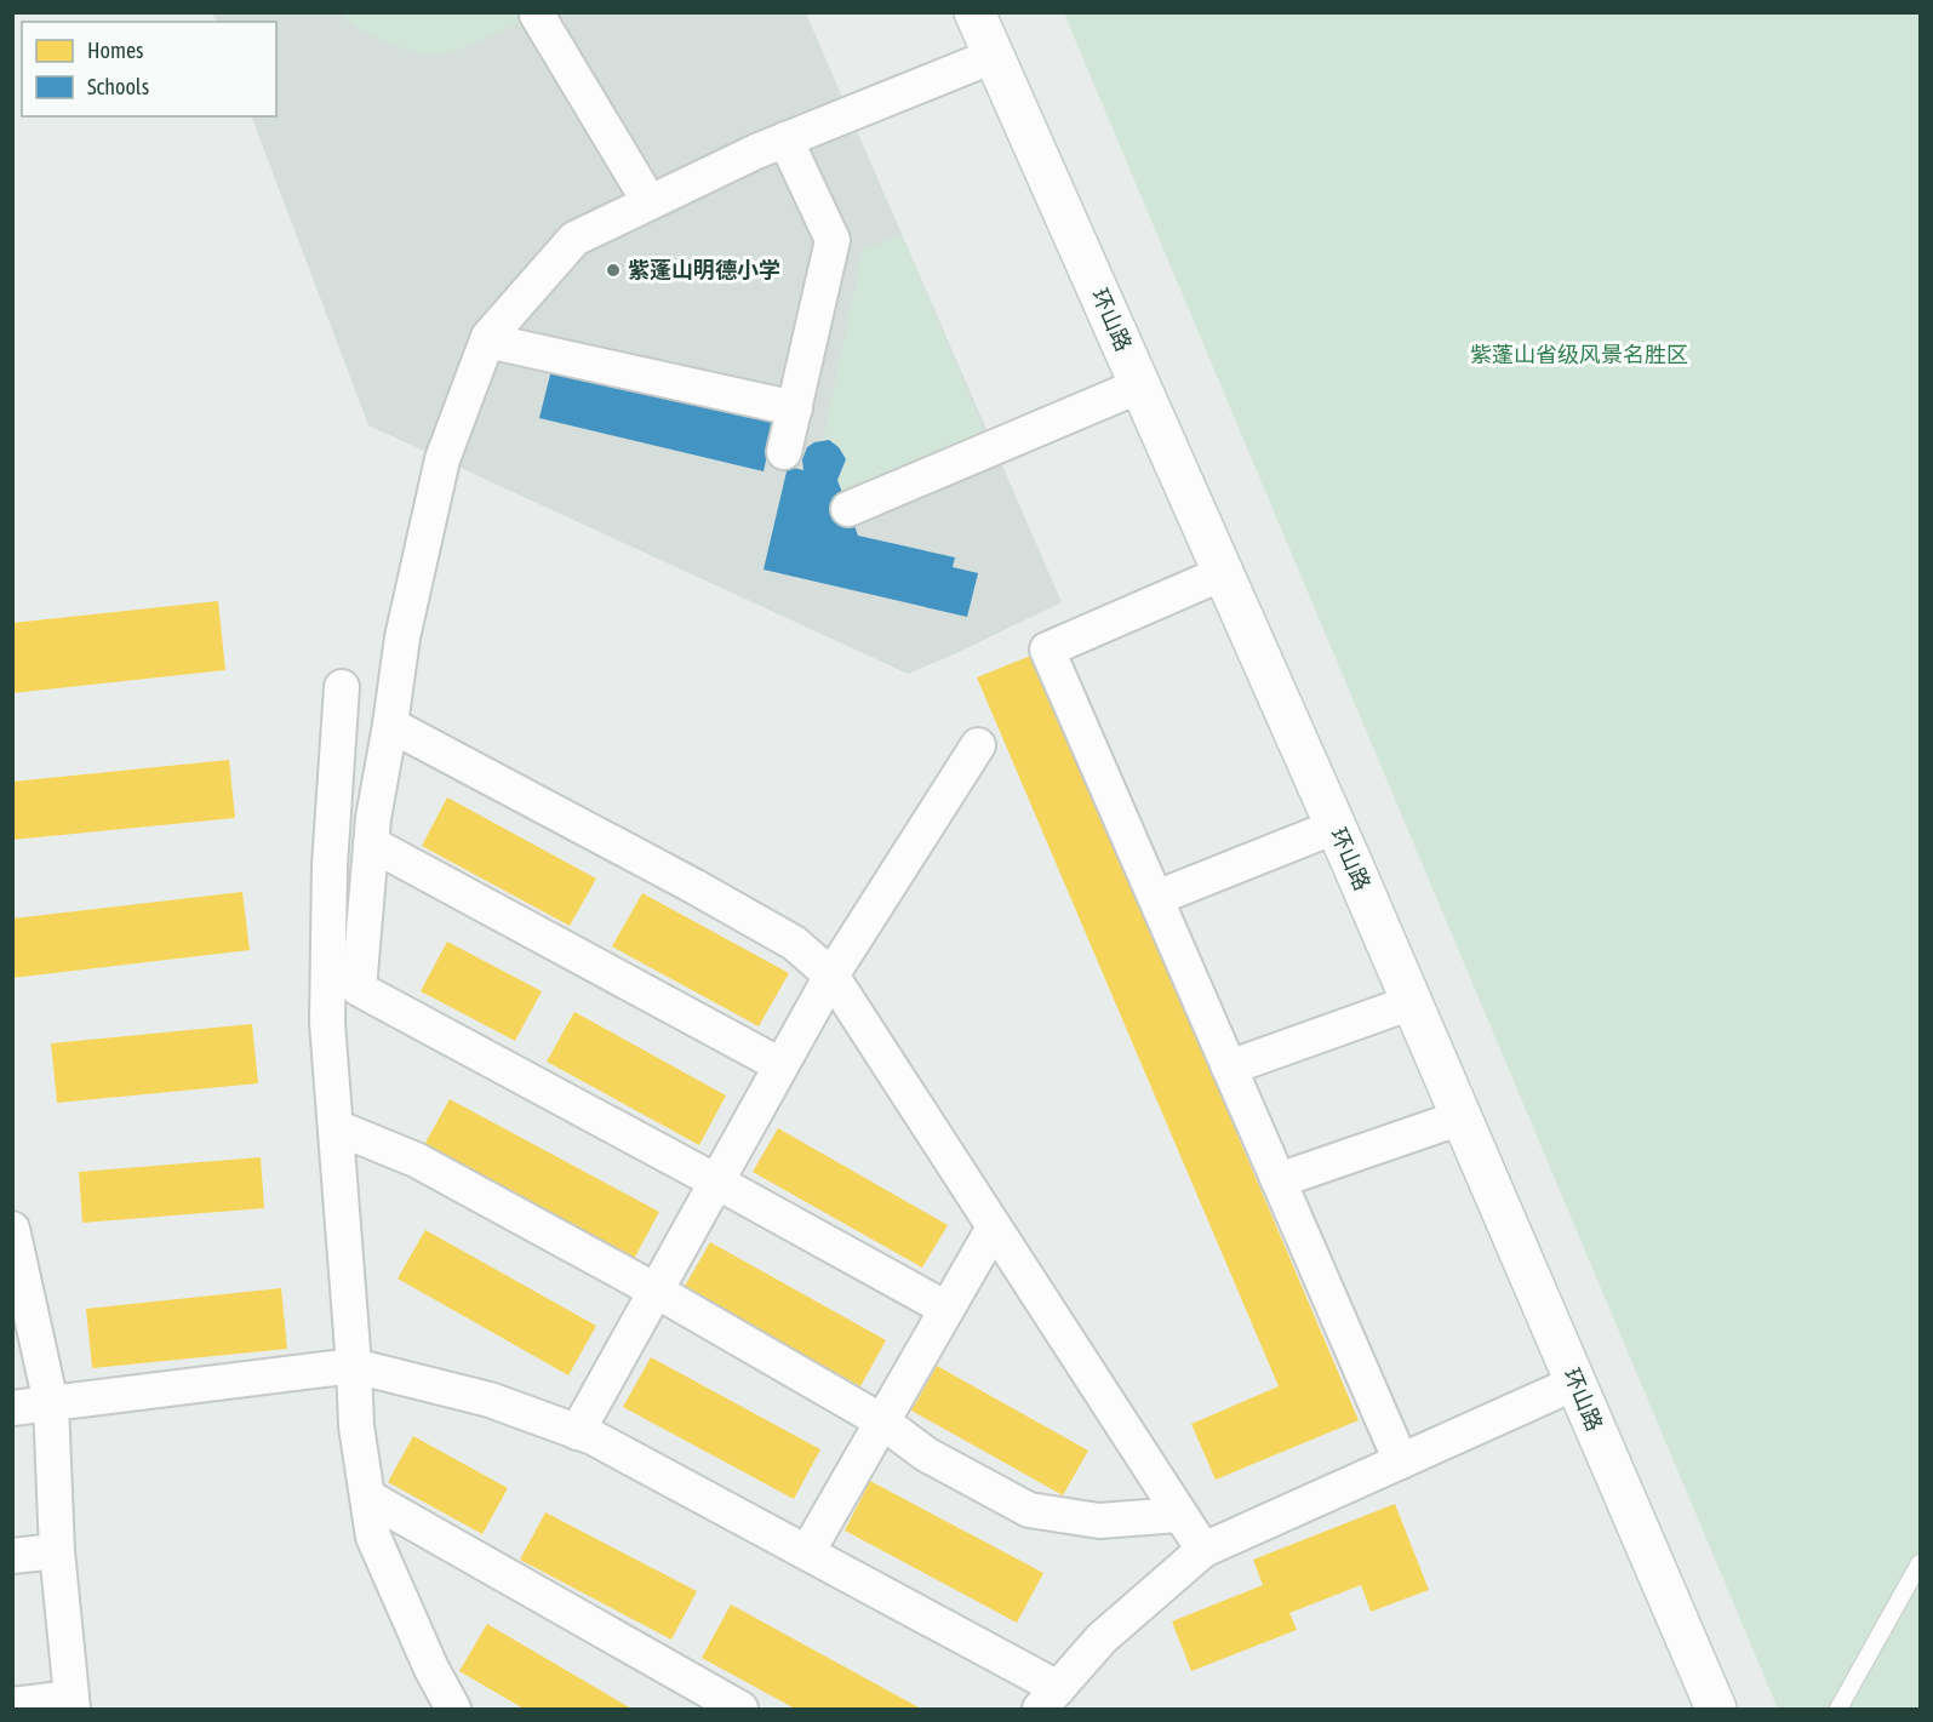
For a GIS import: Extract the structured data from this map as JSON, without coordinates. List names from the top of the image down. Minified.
{"streets":{"main road":["环山路"]},"parks":["紫蓬山省级风景名胜区"],"places":["紫蓬山明德小学"],"legend":["Homes","Schools"]}
